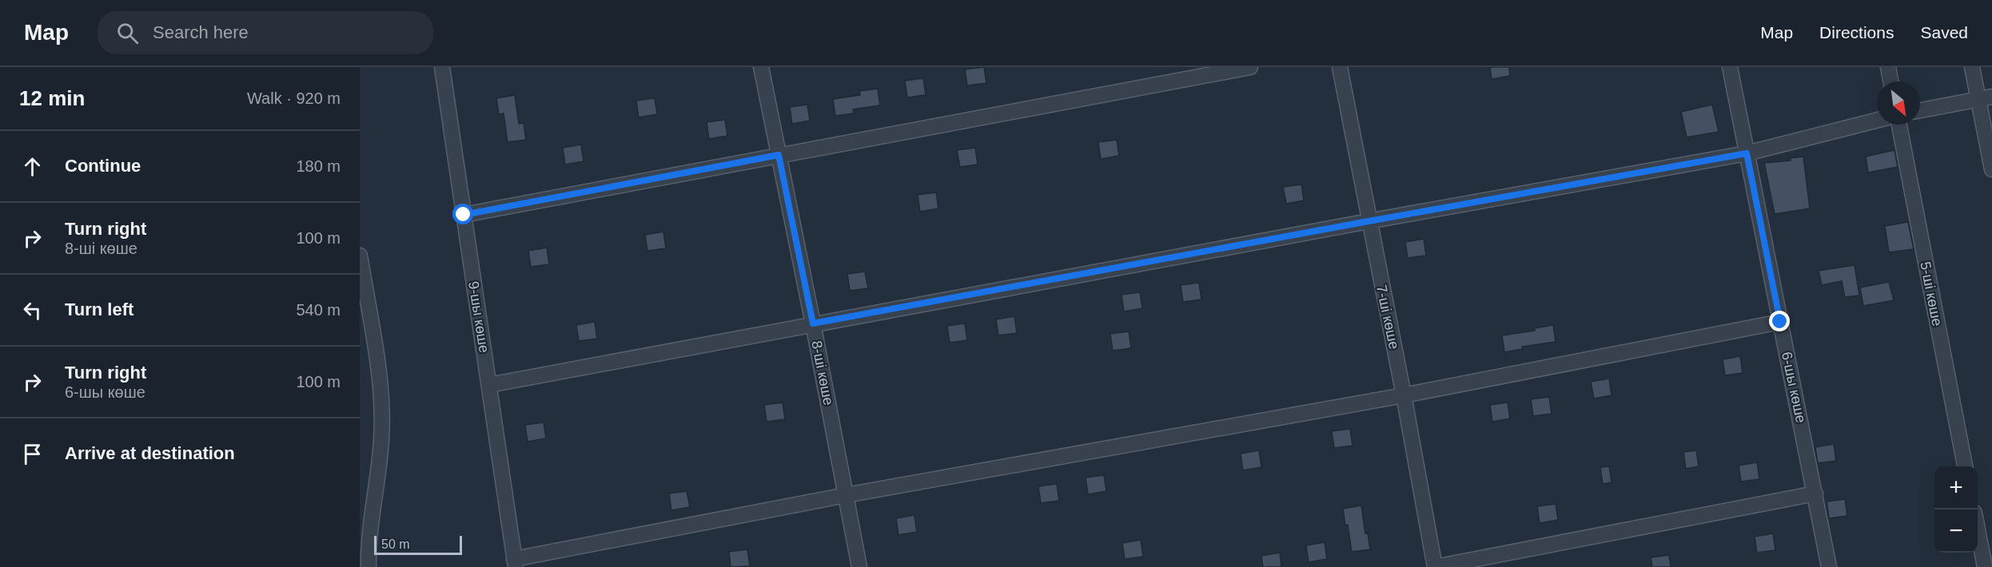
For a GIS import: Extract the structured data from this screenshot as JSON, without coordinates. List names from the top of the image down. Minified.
{"streets":{"lane":["5-ші көше","9-шы көше","7-ші көше","8-ші көше","6-шы көше"]},"scale_bar":"50 m","north":"bottom right","page":{"header":"Map","search":"Search here","nav":["Map","Directions","Saved"],"heading":["12 min","Walk · 920 m"],"list":[["Continue","180 m"],["Turn right","8-ші көше","100 m"],["Turn left","540 m"],["Turn right","6-шы көше","100 m"],"Arrive at destination"],"map_buttons":["+","−"],"scale":"50 m"}}
